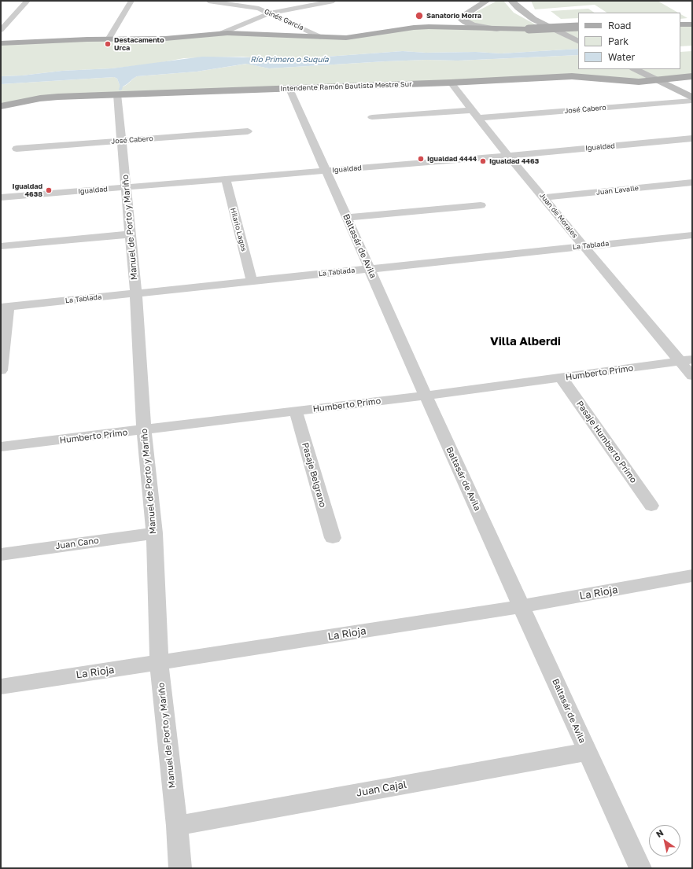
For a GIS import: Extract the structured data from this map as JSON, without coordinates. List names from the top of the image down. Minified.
{"streets":{"main road":["Intendente Ramón Bautista Mestre Sur"],"street":["Ginés García","José Cabero","Igualdad","Juan Lavalle","Juan de Morales","Manuel de Porto y Mariño","Hilario Lagos","La Tablada","Baltasár de Avila","Humberto Primo","Pasaje Humberto Primo","Pasaje Belgrano","Juan Cano","La Rioja","Juan Cajal"]},"crossings":[["Intendente Ramón Bautista Mestre Sur","Juan de Morales"],["Intendente Ramón Bautista Mestre Sur","Manuel de Porto y Mariño"],["Intendente Ramón Bautista Mestre Sur","Baltasár de Avila"],["José Cabero","Juan de Morales"],["José Cabero","Manuel de Porto y Mariño"],["Igualdad","Juan de Morales"],["Igualdad","Manuel de Porto y Mariño"],["Igualdad","Hilario Lagos"],["Igualdad","Baltasár de Avila"],["Juan Lavalle","Juan de Morales"],["Juan de Morales","La Tablada"],["Juan de Morales","Humberto Primo"],["Manuel de Porto y Mariño","La Tablada"],["Manuel de Porto y Mariño","Humberto Primo"],["Manuel de Porto y Mariño","Juan Cano"],["Manuel de Porto y Mariño","La Rioja"],["Manuel de Porto y Mariño","Juan Cajal"],["Hilario Lagos","La Tablada"],["La Tablada","Baltasár de Avila"],["Baltasár de Avila","Humberto Primo"],["Baltasár de Avila","La Rioja"],["Baltasár de Avila","Juan Cajal"],["Humberto Primo","Pasaje Humberto Primo"],["Humberto Primo","Pasaje Belgrano"]],"districts":["Villa Alberdi"],"water":["Río Primero o Suquía"],"places":["Sanatorio Morra","Destacamento Urca","Igualdad 4444","Igualdad 4463","Igualdad 4638"],"legend":["Road","Park","Water"],"north":"top left"}
